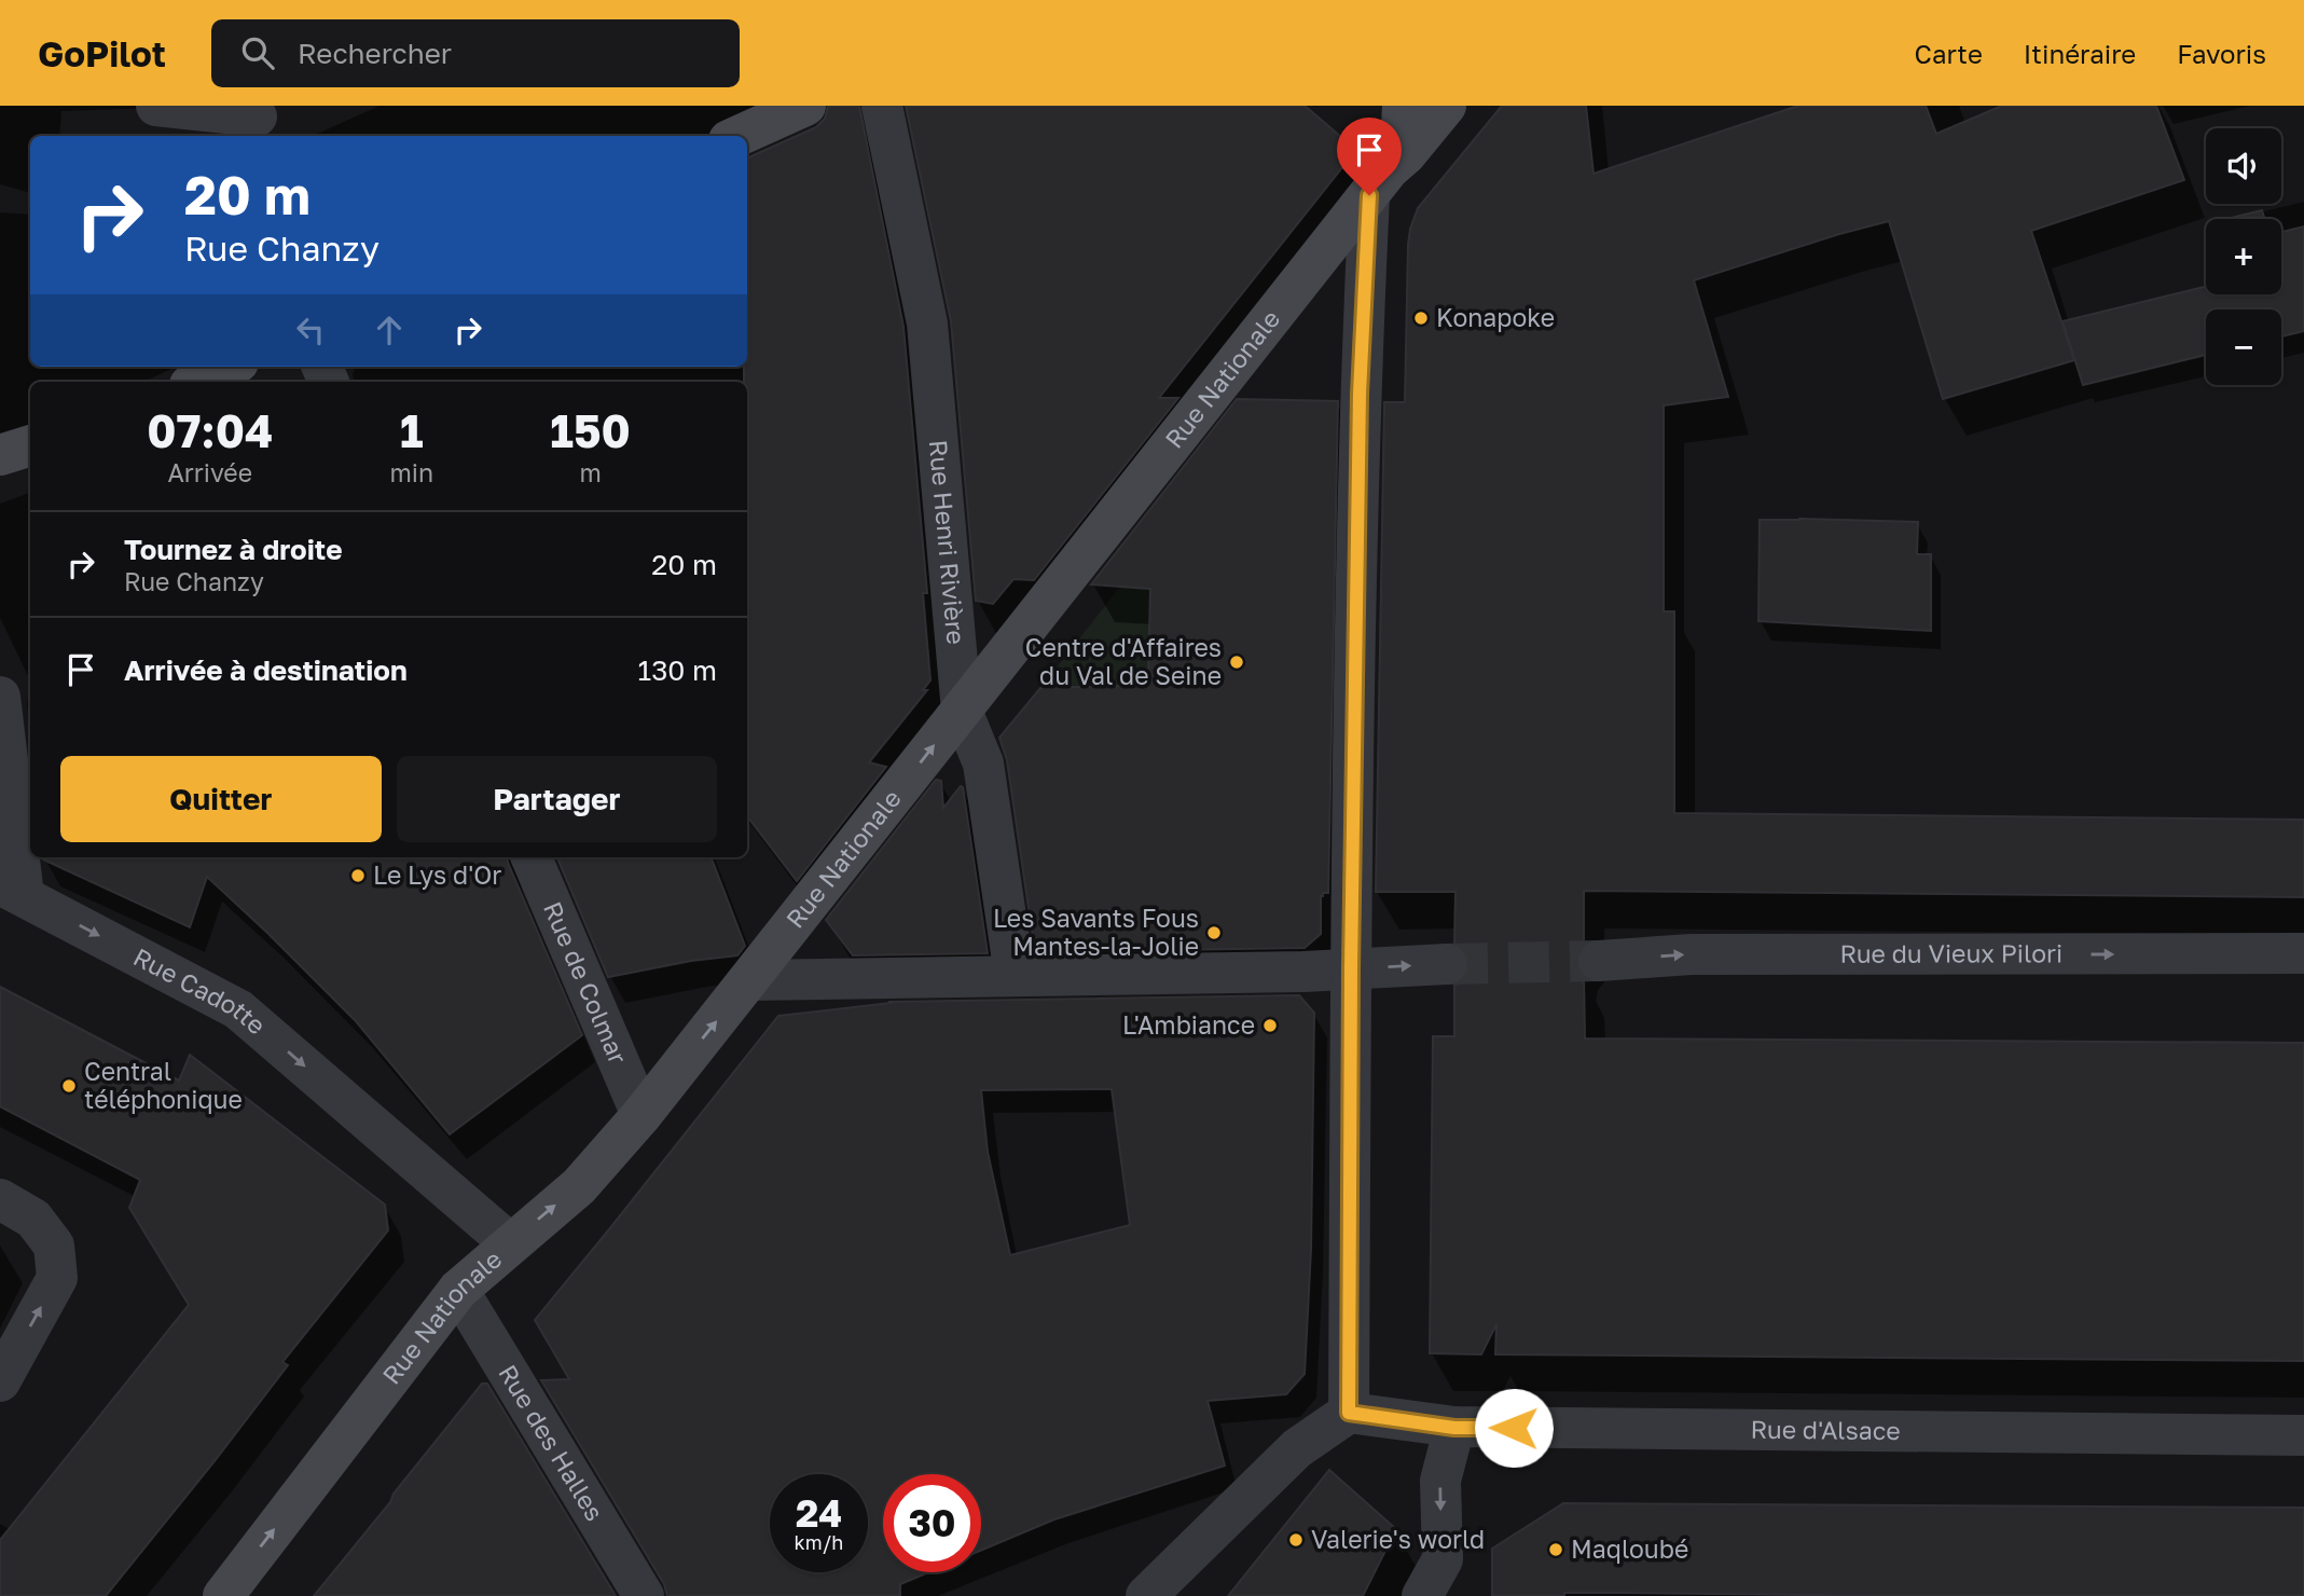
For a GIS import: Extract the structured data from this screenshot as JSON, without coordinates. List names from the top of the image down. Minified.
{"streets":{"main road":["Rue Nationale"],"street":["Rue Henri Rivière","Rue du Vieux Pilori","Rue de Colmar","Rue Cadotte","Rue d'Alsace","Rue des Halles"]},"crossings":[["Rue Nationale","Rue Henri Rivière"],["Rue Nationale","Rue de Colmar"],["Rue Nationale","Rue Cadotte"],["Rue Nationale","Rue des Halles"]],"one_way":["Rue Nationale","Rue du Vieux Pilori","Rue Cadotte"],"places":["Konapoke","Centre d'Affaires du Val de Seine","Le Lys d'Or","Les Savants Fous Mantes-la-Jolie","L'Ambiance","Central téléphonique","Valerie's world","Maqloubé"],"page":{"header":"GoPilot","search":"Rechercher","nav":["Carte","Itinéraire","Favoris"],"map_buttons":["+","−"],"turn":["20 m","Rue Chanzy"],"eta":["07:04","Arrivée","1","min","150","m"],"list":[{"name":"Tournez à droite","note":"Rue Chanzy","value":"20 m"},{"name":"Arrivée à destination","value":"130 m"}],"buttons":["Quitter","Partager"],"speed":"24 km/h","limit":"30"}}
